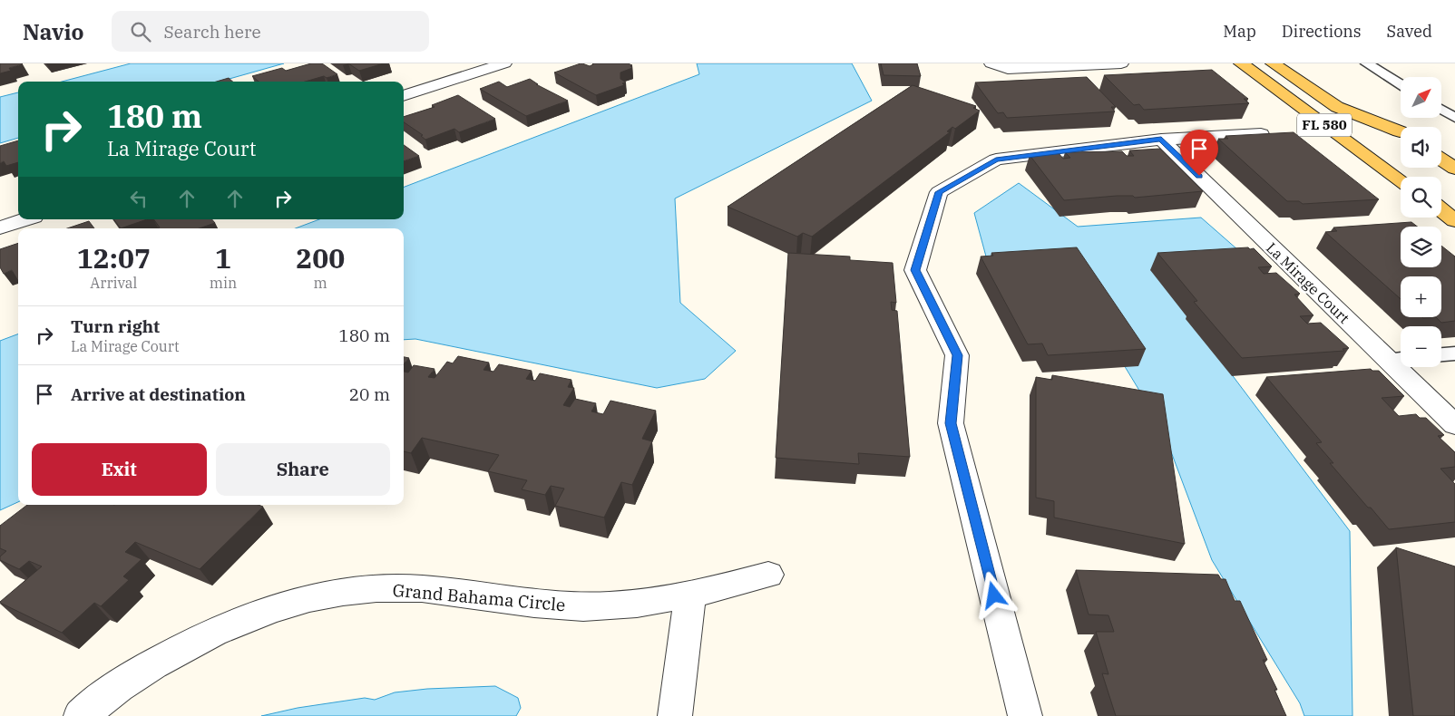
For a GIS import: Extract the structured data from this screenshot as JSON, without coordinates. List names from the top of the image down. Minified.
{"streets":{"main road":["FL 580"],"street":["La Mirage Court","Grand Bahama Circle"]},"north":"top right","page":{"header":"Navio","search":"Search here","nav":["Map","Directions","Saved"],"map_buttons":["+","−"],"turn":["180 m","La Mirage Court"],"eta":["12:07","Arrival","1","min","200","m"],"list":[{"name":"Turn right","note":"La Mirage Court","value":"180 m"},{"name":"Arrive at destination","value":"20 m"}],"buttons":["Exit","Share"]}}
